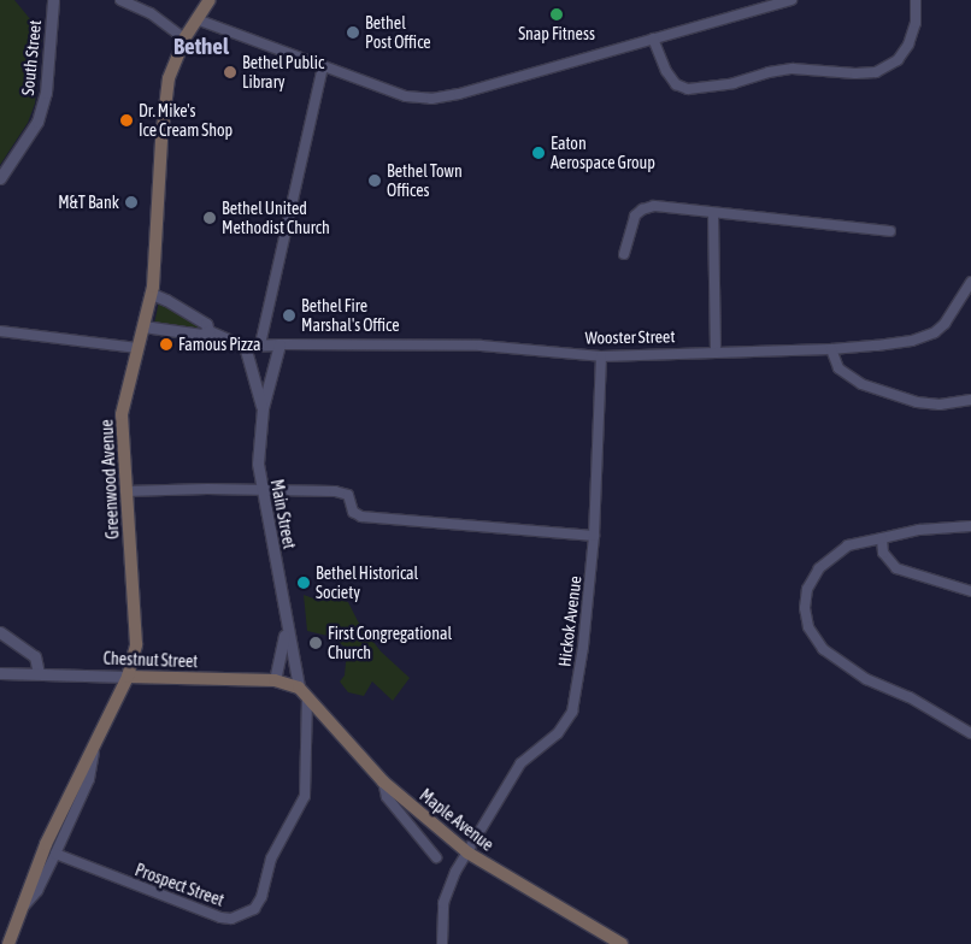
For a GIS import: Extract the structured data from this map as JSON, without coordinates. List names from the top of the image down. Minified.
{"streets":{"main road":["Greenwood Avenue","Chestnut Street","Maple Avenue"],"street":["South Street","Wooster Street","Main Street","Hickok Avenue","Prospect Street"]},"crossings":[["Wooster Street","Main Street"],["Wooster Street","Hickok Avenue"],["Greenwood Avenue","Chestnut Street"],["Main Street","Chestnut Street"],["Main Street","Maple Avenue"],["Main Street","Prospect Street"],["Hickok Avenue","Maple Avenue"],["Chestnut Street","Maple Avenue"],["Chestnut Street","Prospect Street"],["Maple Avenue","Prospect Street"]],"districts":["Bethel"],"places":["Snap Fitness","Bethel Post Office","Bethel Public Library","Dr. Mike's Ice Cream Shop","Eaton Aerospace Group","Bethel Town Offices","M&T Bank","Bethel United Methodist Church","Bethel Fire Marshal's Office","Famous Pizza","Bethel Historical Society","First Congregational Church"]}
